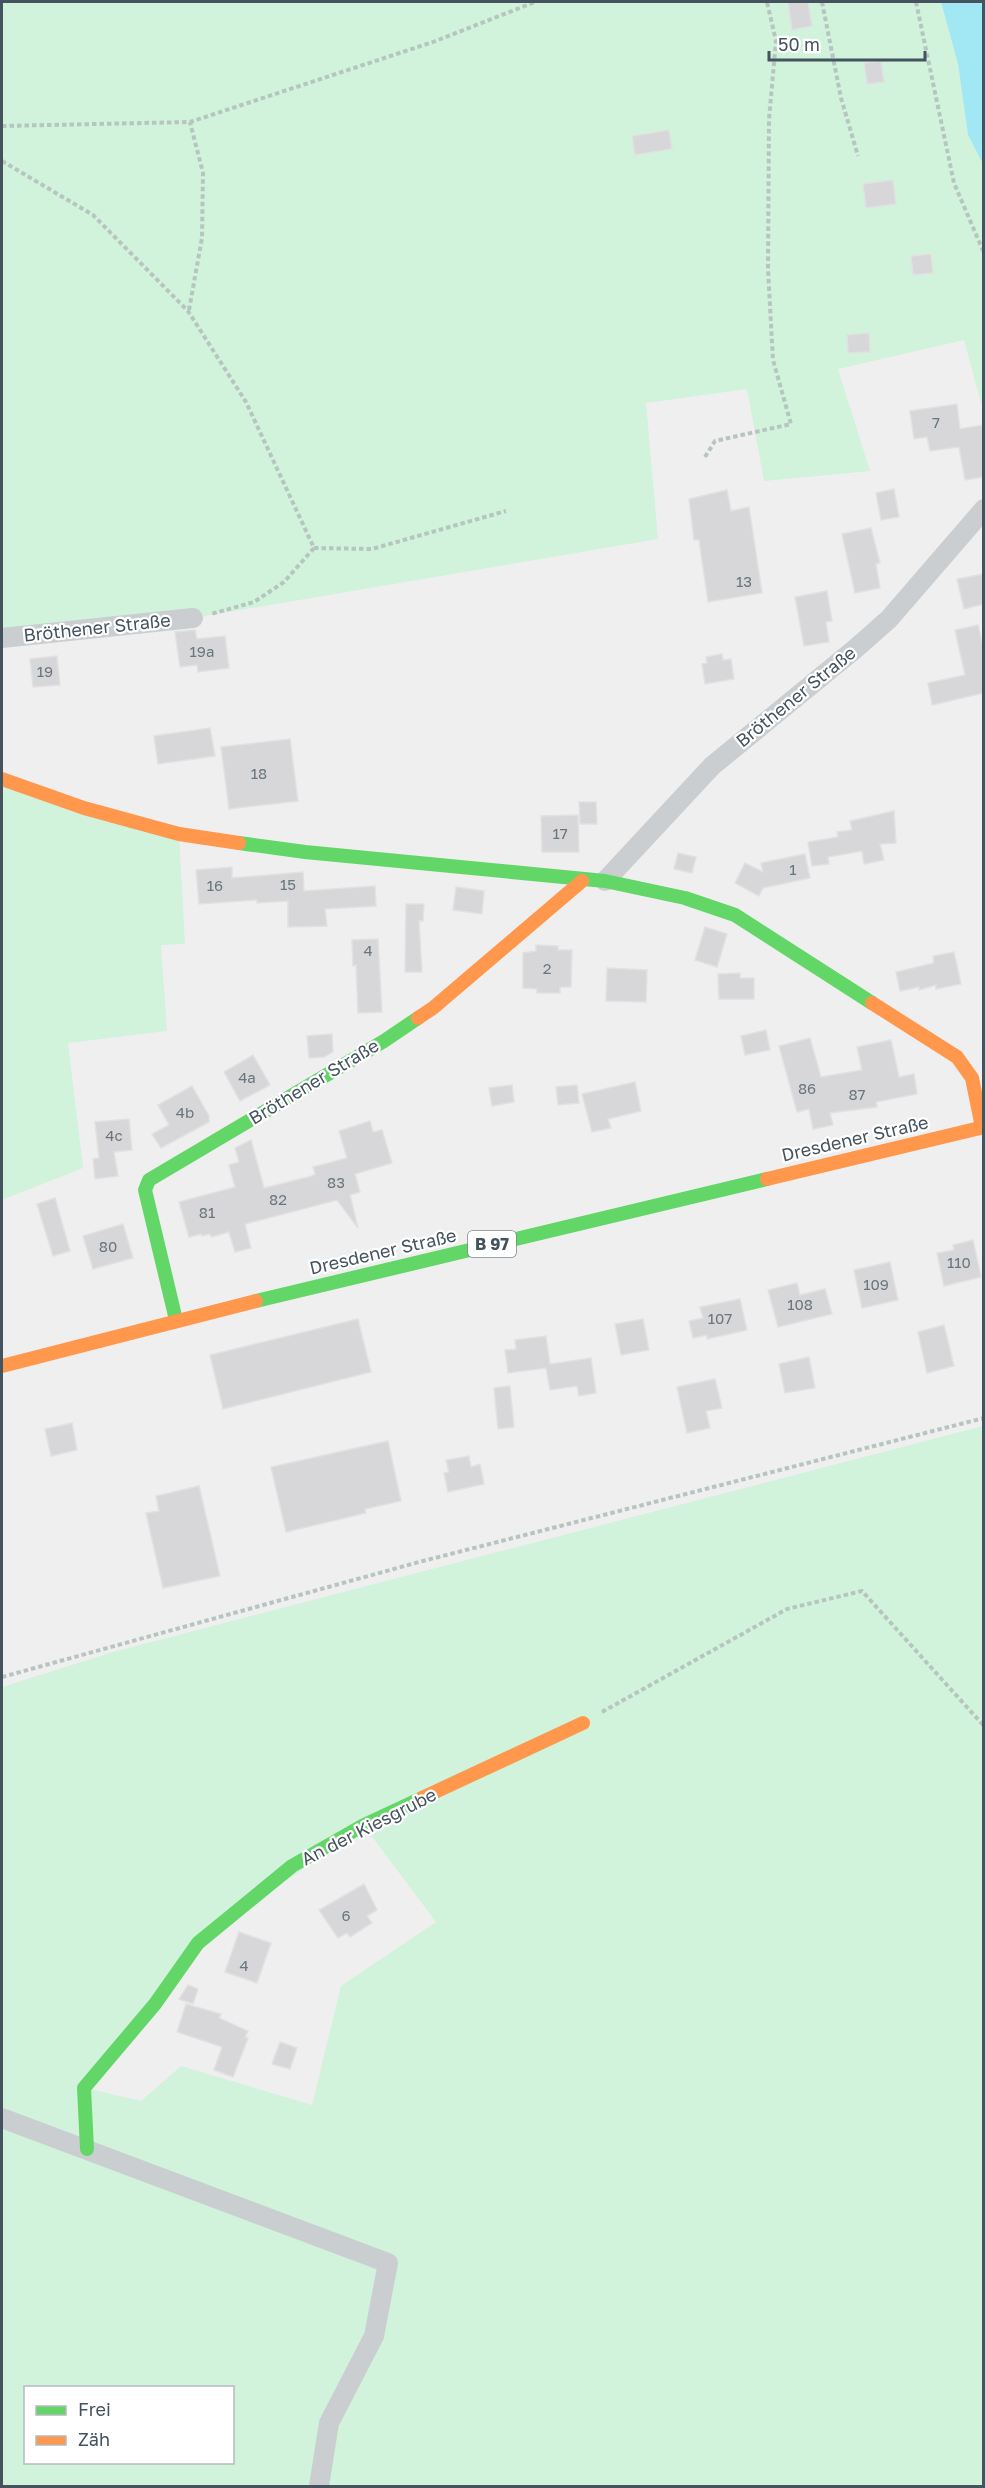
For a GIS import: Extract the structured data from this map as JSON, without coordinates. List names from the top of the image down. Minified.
{"streets":{"street":["Bröthener Straße","Dresdener Straße","B 97","An der Kiesgrube"]},"crossings":[["Bröthener Straße","Dresdener Straße"]],"house_numbers":["7","13","19a","19","18","17","1","15","16","4","2","4a","86","87","4b","4c","83","82","81","80","110","109","108","107","6","4"],"legend":["Frei","Zäh"],"scale_bar":"50 m"}
